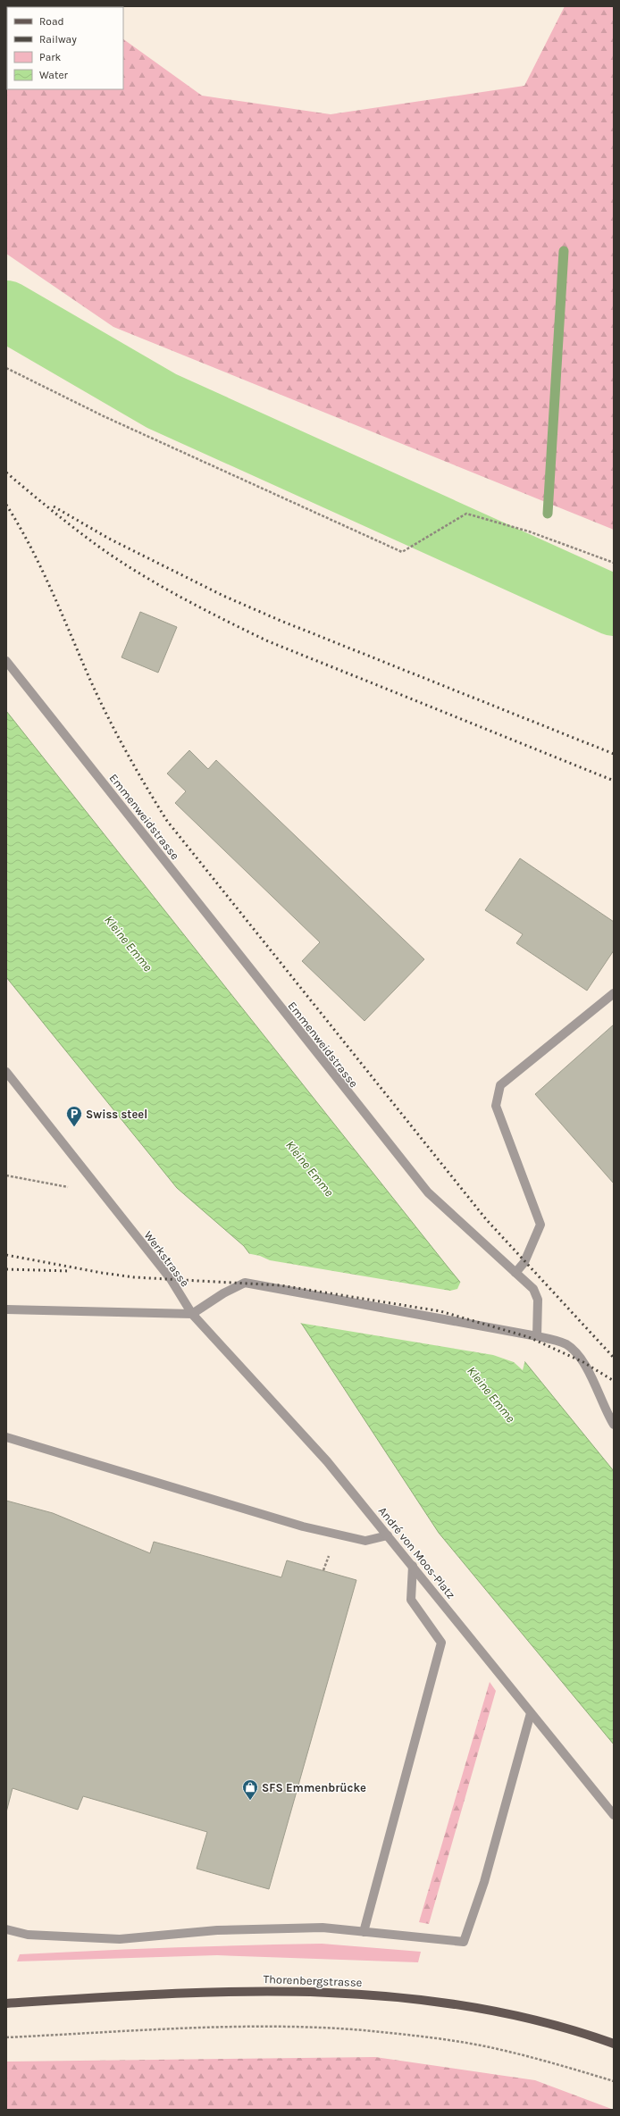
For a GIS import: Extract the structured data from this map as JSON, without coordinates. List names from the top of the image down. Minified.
{"streets":{"main road":["Thorenbergstrasse"],"street":["Emmenweidstrasse","Werkstrasse","André von Moos-Platz"]},"crossings":[["Werkstrasse","André von Moos-Platz"]],"water":["Kleine Emme"],"places":{"parking":["Swiss steel"],"shop":["SFS Emmenbrücke"]},"legend":["Road","Railway","Park","Water"]}
